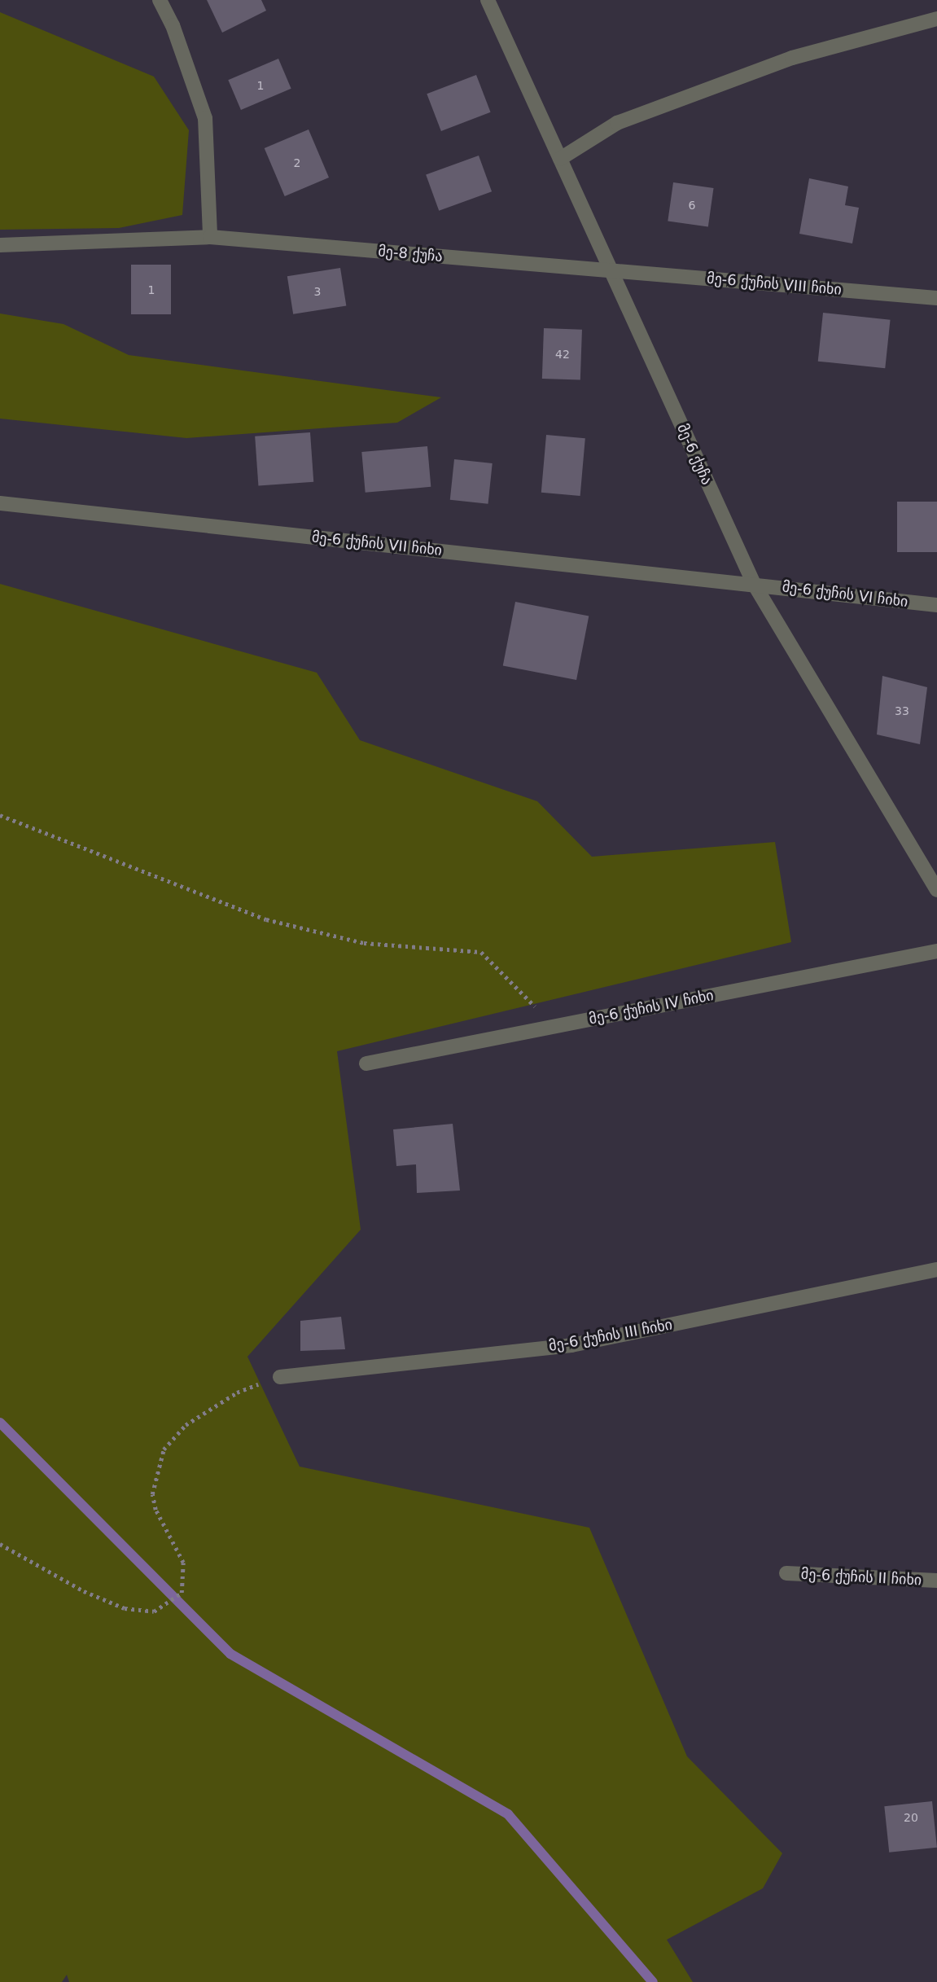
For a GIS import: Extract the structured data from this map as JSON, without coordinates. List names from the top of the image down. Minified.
{"streets":{"street":["მე-8 ქუჩა","მე-6 ქუჩის VIII ჩიხი","მე-6 ქუჩა","მე-6 ქუჩის VII ჩიხი","მე-6 ქუჩის VI ჩიხი","მე-6 ქუჩის IV ჩიხი","მე-6 ქუჩის III ჩიხი","მე-6 ქუჩის II ჩიხი"]},"crossings":[["მე-8 ქუჩა","მე-6 ქუჩის VIII ჩიხი"],["მე-8 ქუჩა","მე-6 ქუჩა"],["მე-6 ქუჩის VIII ჩიხი","მე-6 ქუჩა"],["მე-6 ქუჩა","მე-6 ქუჩის VII ჩიხი"],["მე-6 ქუჩა","მე-6 ქუჩის VI ჩიხი"],["მე-6 ქუჩის VII ჩიხი","მე-6 ქუჩის VI ჩიხი"]],"house_numbers":["1","2","6","1","3","42","33","20"]}
